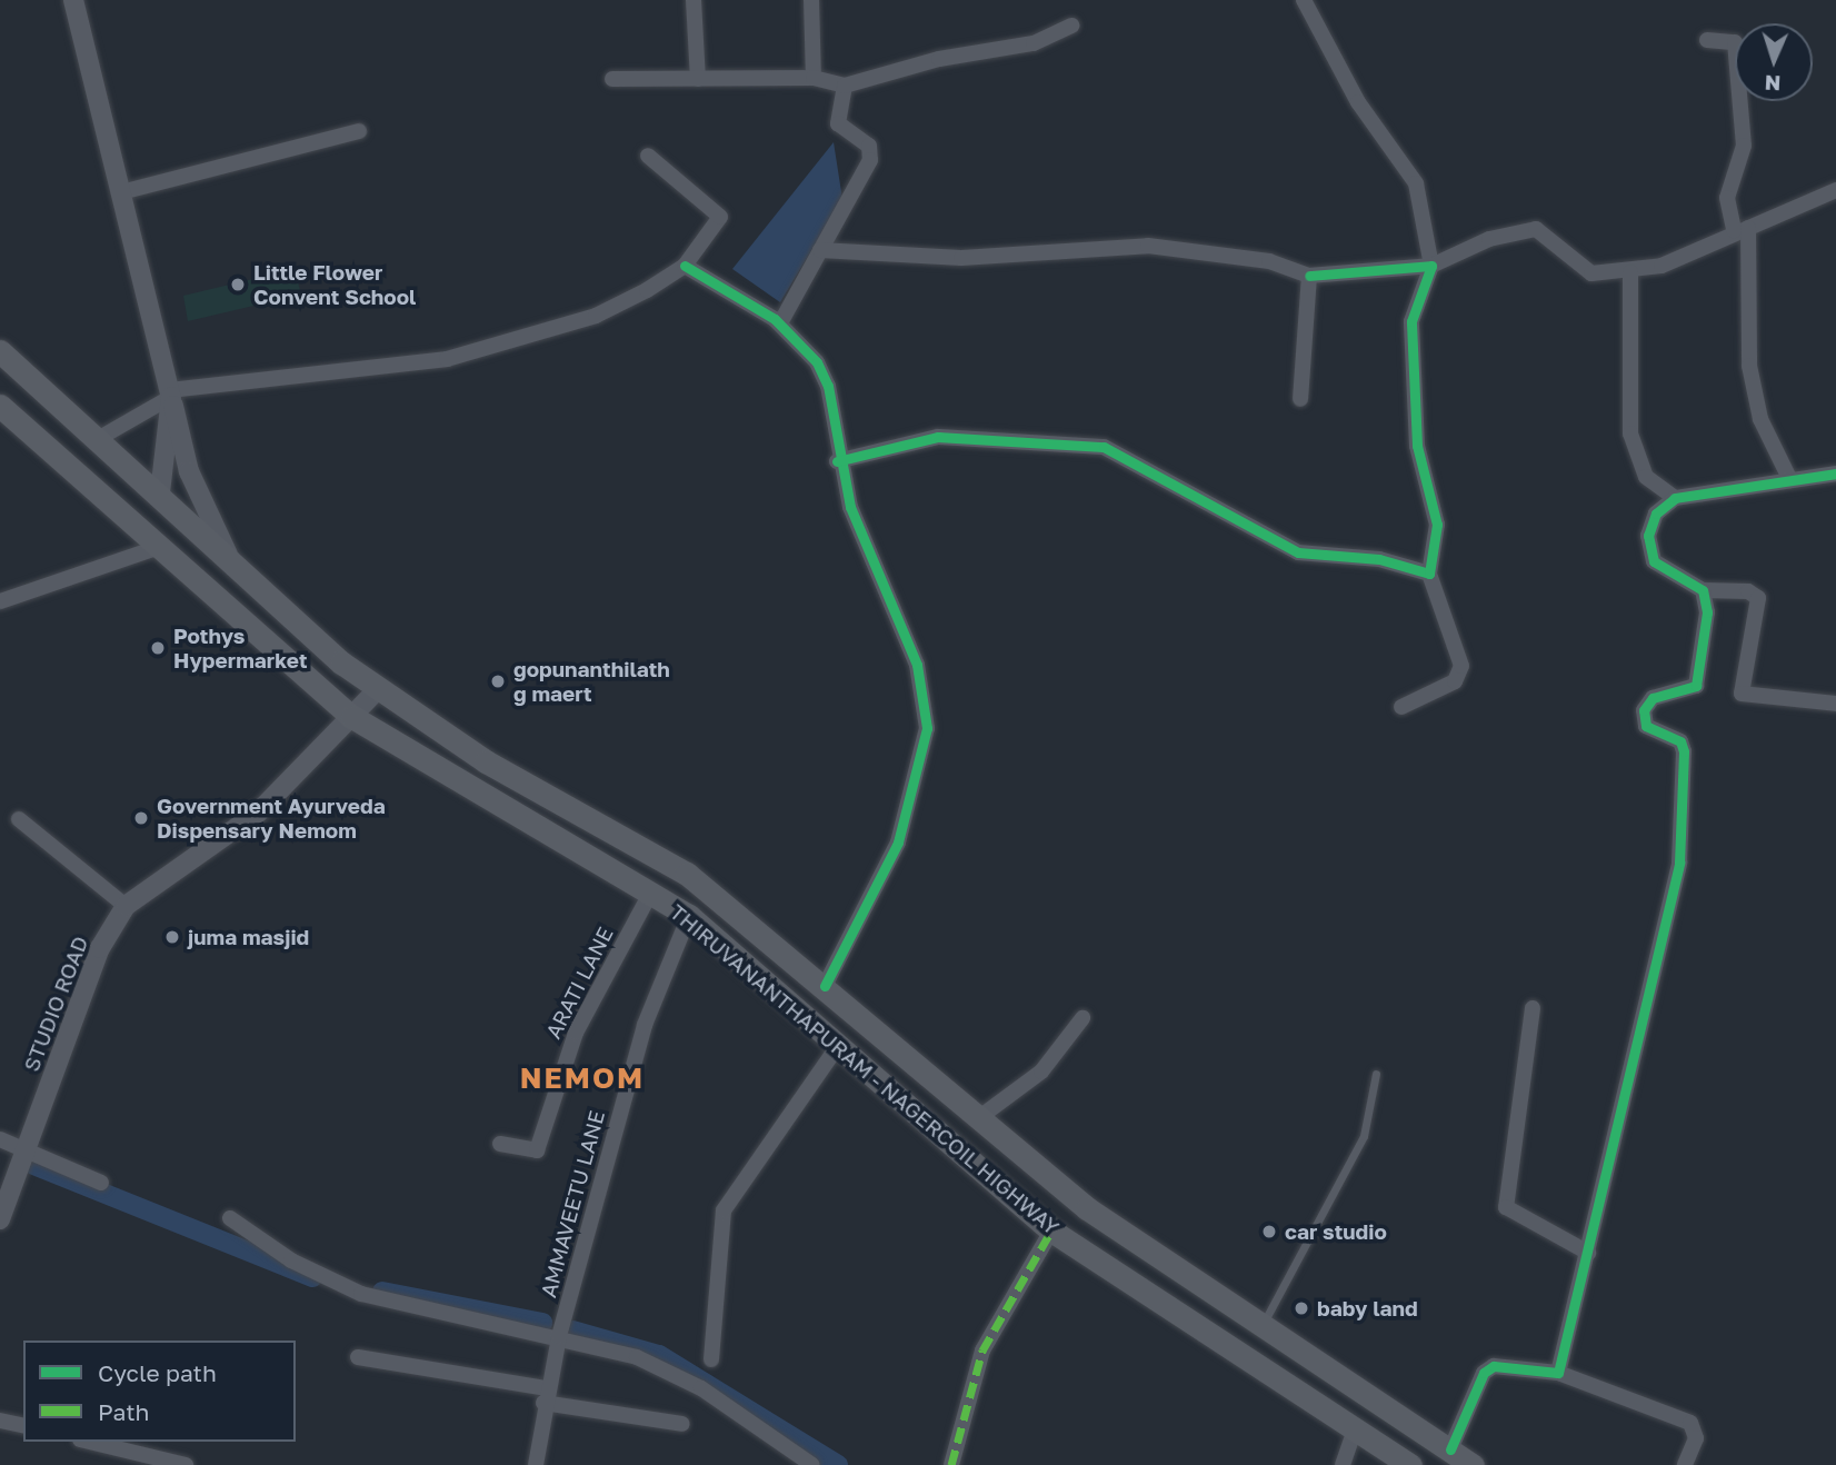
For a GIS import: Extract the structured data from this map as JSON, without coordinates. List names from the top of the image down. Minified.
{"streets":{"main road":["THIRUVANANTHAPURAM - NAGERCOIL HIGHWAY"],"street":["ARATI LANE","STUDIO ROAD","AMMAVEETU LANE"]},"crossings":[["ARATI LANE","THIRUVANANTHAPURAM - NAGERCOIL HIGHWAY"],["STUDIO ROAD","THIRUVANANTHAPURAM - NAGERCOIL HIGHWAY"],["THIRUVANANTHAPURAM - NAGERCOIL HIGHWAY","AMMAVEETU LANE"]],"districts":["NEMOM"],"places":["Little Flower Convent School","Pothys Hypermarket","gopunanthilath g maert","Government Ayurveda Dispensary Nemom","juma masjid","car studio","baby land"],"legend":["Cycle path","Path"],"north":"bottom"}
